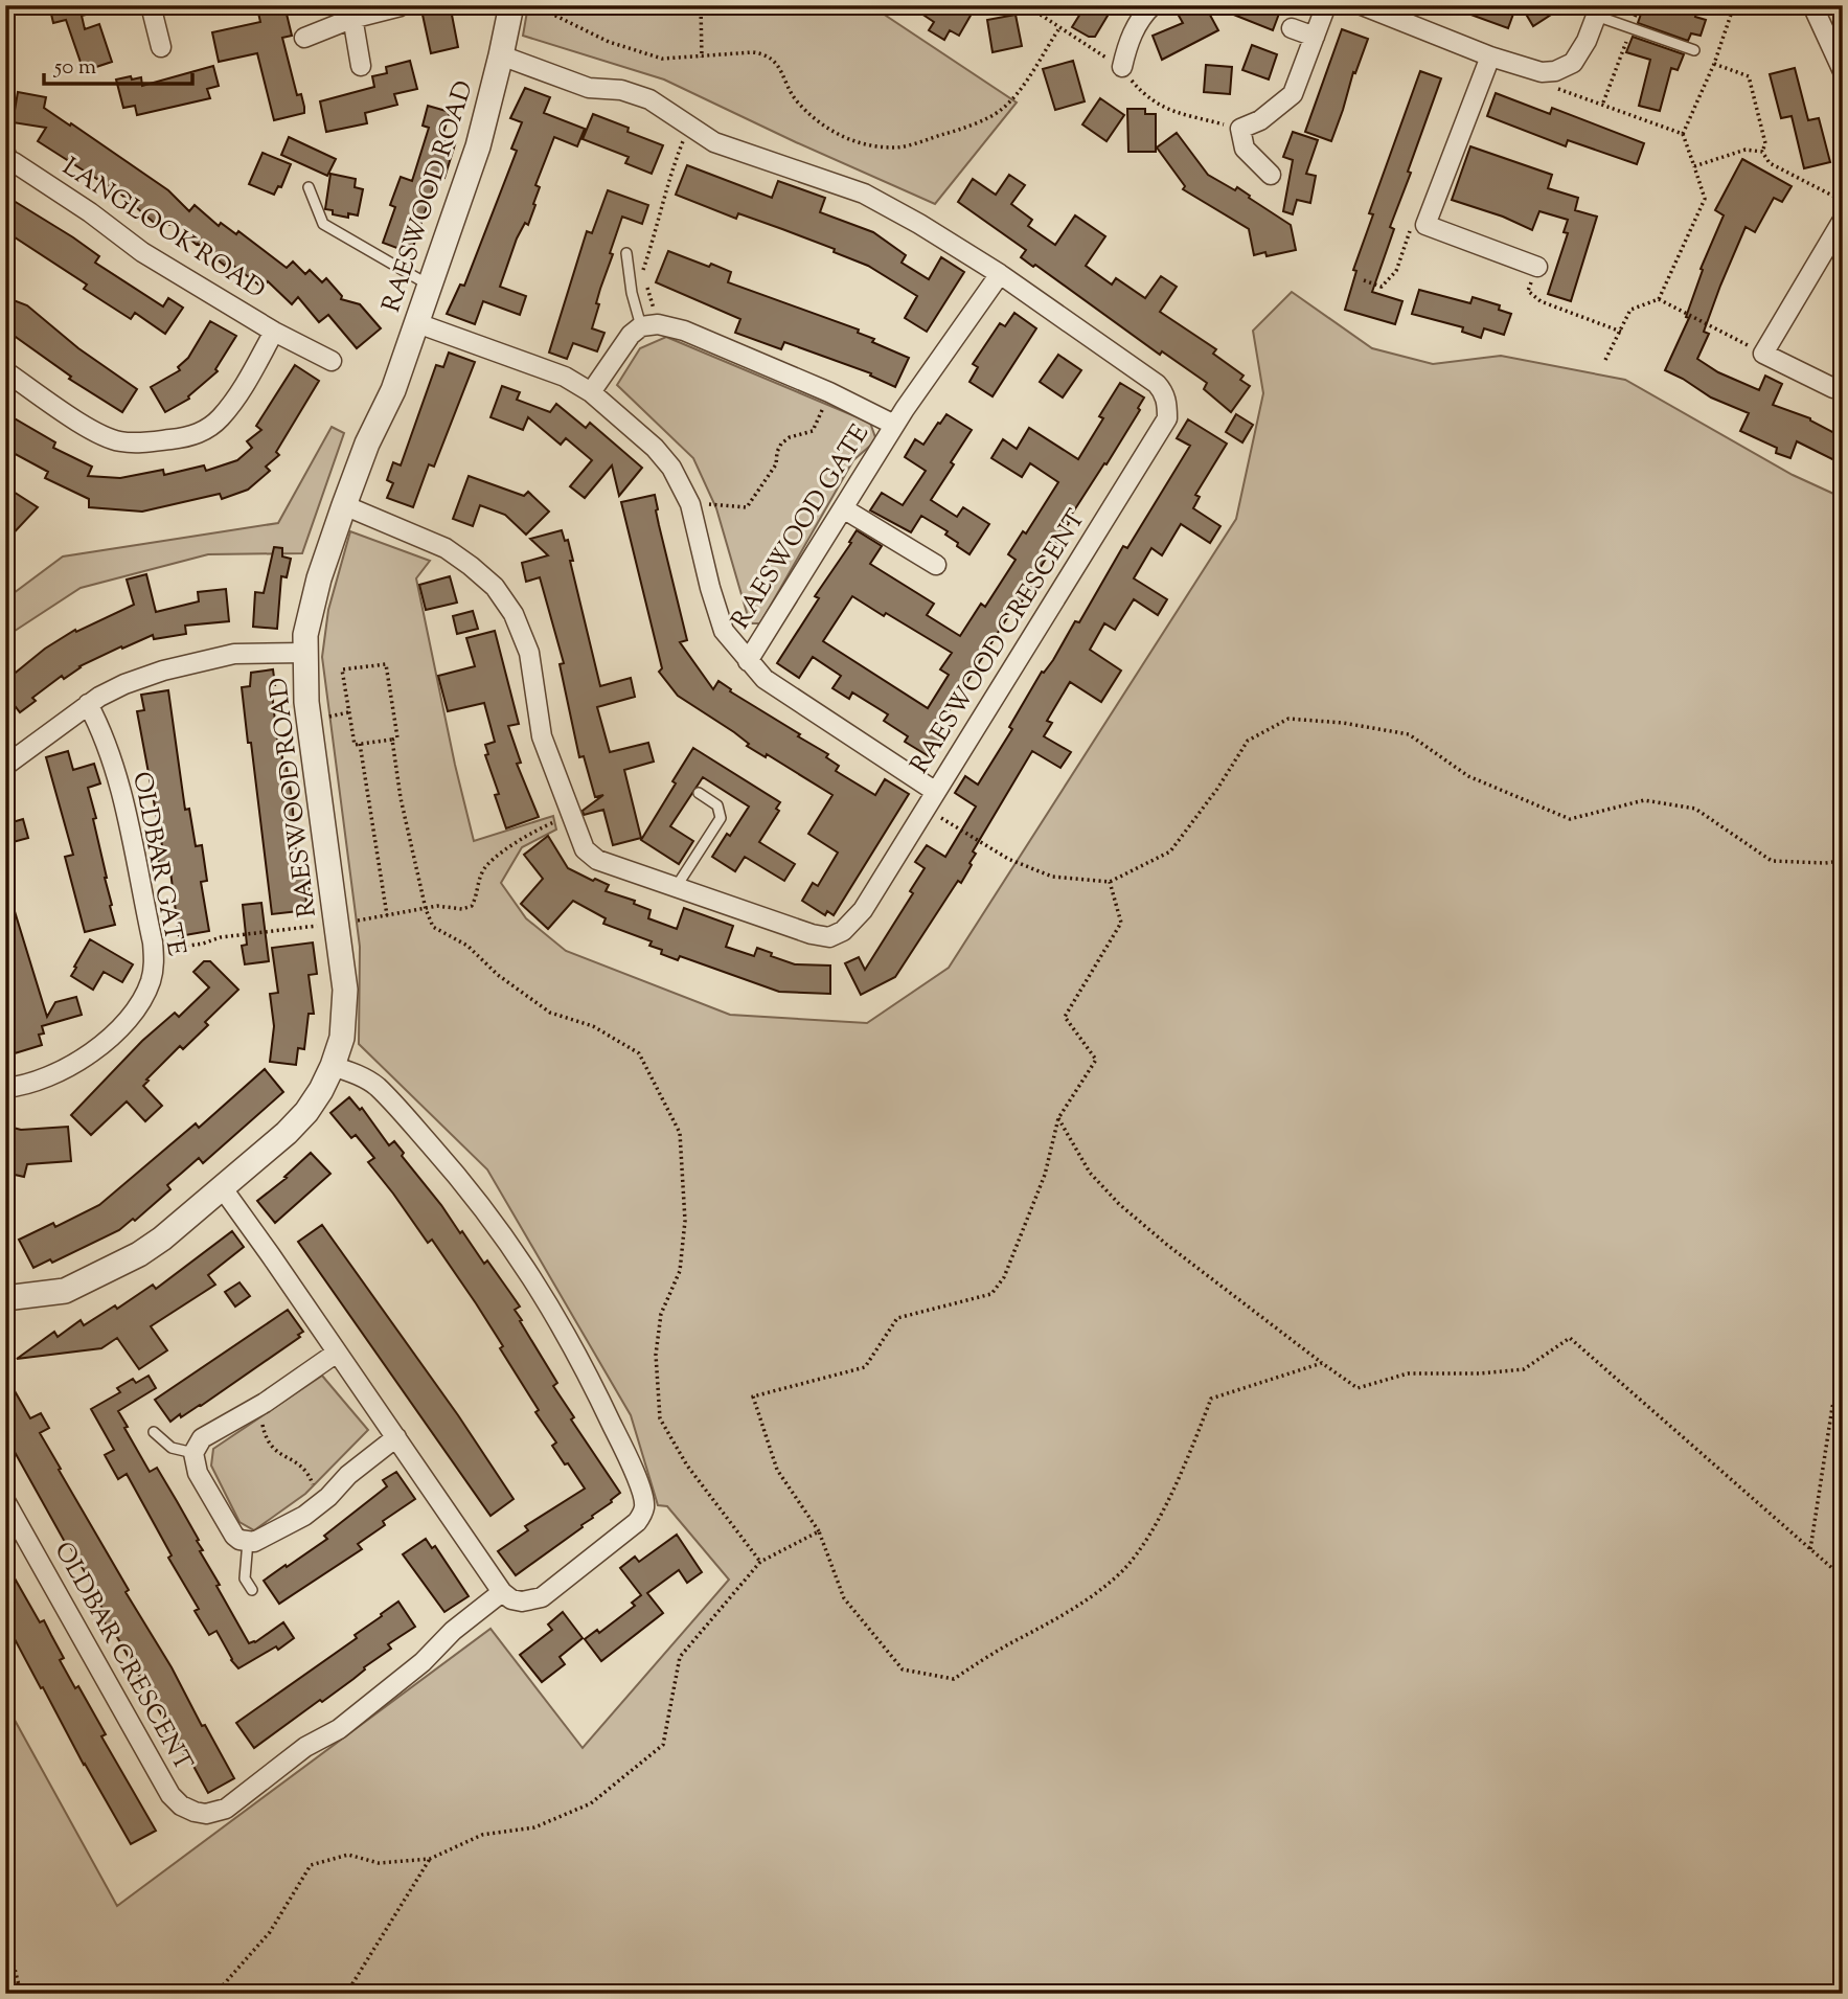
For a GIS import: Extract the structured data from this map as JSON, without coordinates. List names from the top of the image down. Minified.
{"streets":{"street":["RAESWOOD ROAD","LANGLOOK ROAD","RAESWOOD GATE","RAESWOOD CRESCENT","OLDBAR GATE","OLDBAR CRESCENT"]},"crossings":[["RAESWOOD ROAD","RAESWOOD GATE"],["RAESWOOD ROAD","RAESWOOD CRESCENT"],["RAESWOOD GATE","RAESWOOD CRESCENT"]],"scale_bar":"50 m"}
